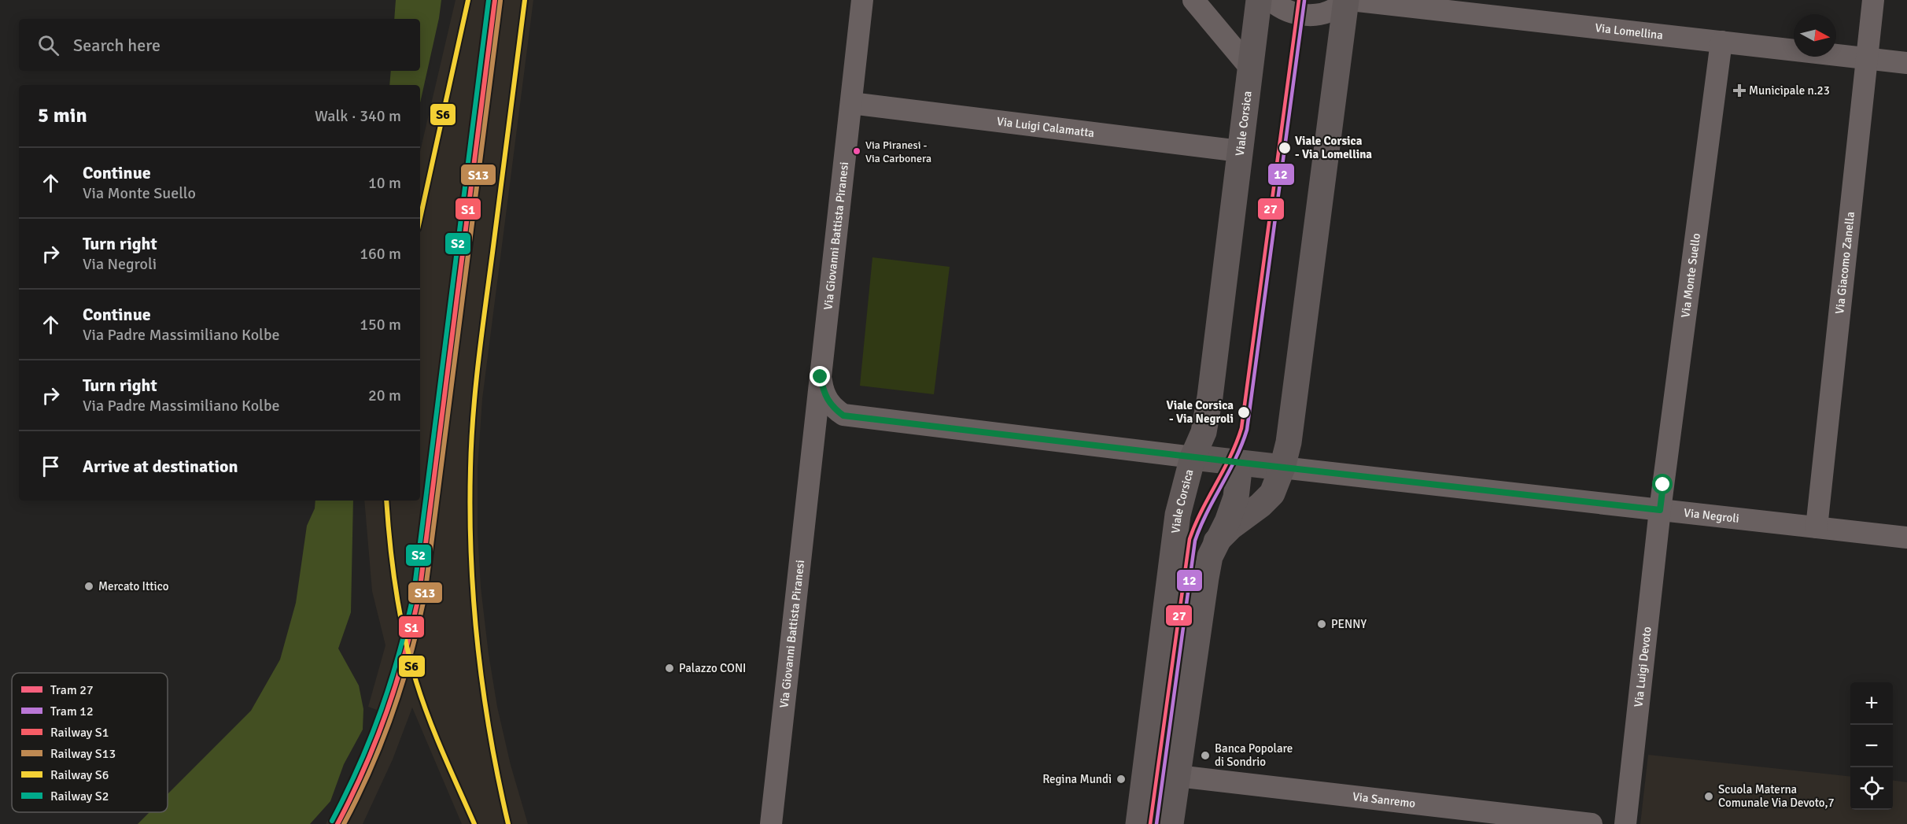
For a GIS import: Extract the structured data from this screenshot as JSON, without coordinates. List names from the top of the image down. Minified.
{"streets":{"main road":["Viale Corsica","Via Negroli"],"street":["Via Lomellina","Via Luigi Calamatta","Via Giovanni Battista Piranesi","Via Giacomo Zanella","Via Monte Suello","Via Luigi Devoto","Via Sanremo"]},"crossings":[["Via Lomellina","Via Giacomo Zanella"],["Via Lomellina","Via Monte Suello"],["Viale Corsica","Via Luigi Calamatta"],["Viale Corsica","Via Negroli"],["Via Luigi Calamatta","Via Giovanni Battista Piranesi"],["Via Giacomo Zanella","Via Negroli"],["Via Monte Suello","Via Negroli"],["Via Monte Suello","Via Luigi Devoto"],["Via Negroli","Via Luigi Devoto"]],"places":{"health":["Municipale n.23"],"other":["Viale Corsica - Via Lomellina","Via Piranesi - Via Carbonera","Viale Corsica - Via Negroli","Mercato Ittico","PENNY","Palazzo CONI","Banca Popolare di Sondrio","Regina Mundi","Scuola Materna Comunale Via Devoto,7"]},"lines":["tram line 27","rail line S1","rail line S6","rail line S2","tram line 12","rail line S13"],"legend":["Tram 27","Tram 12","Railway S1","Railway S13","Railway S6","Railway S2"],"north":"right","page":{"search":"Search here","heading":["5 min","Walk · 340 m"],"list":[["Continue","Via Monte Suello","10 m"],["Turn right","Via Negroli","160 m"],["Continue","Via Padre Massimiliano Kolbe","150 m"],["Turn right","Via Padre Massimiliano Kolbe","20 m"],"Arrive at destination"],"map_buttons":["+","−"]}}
